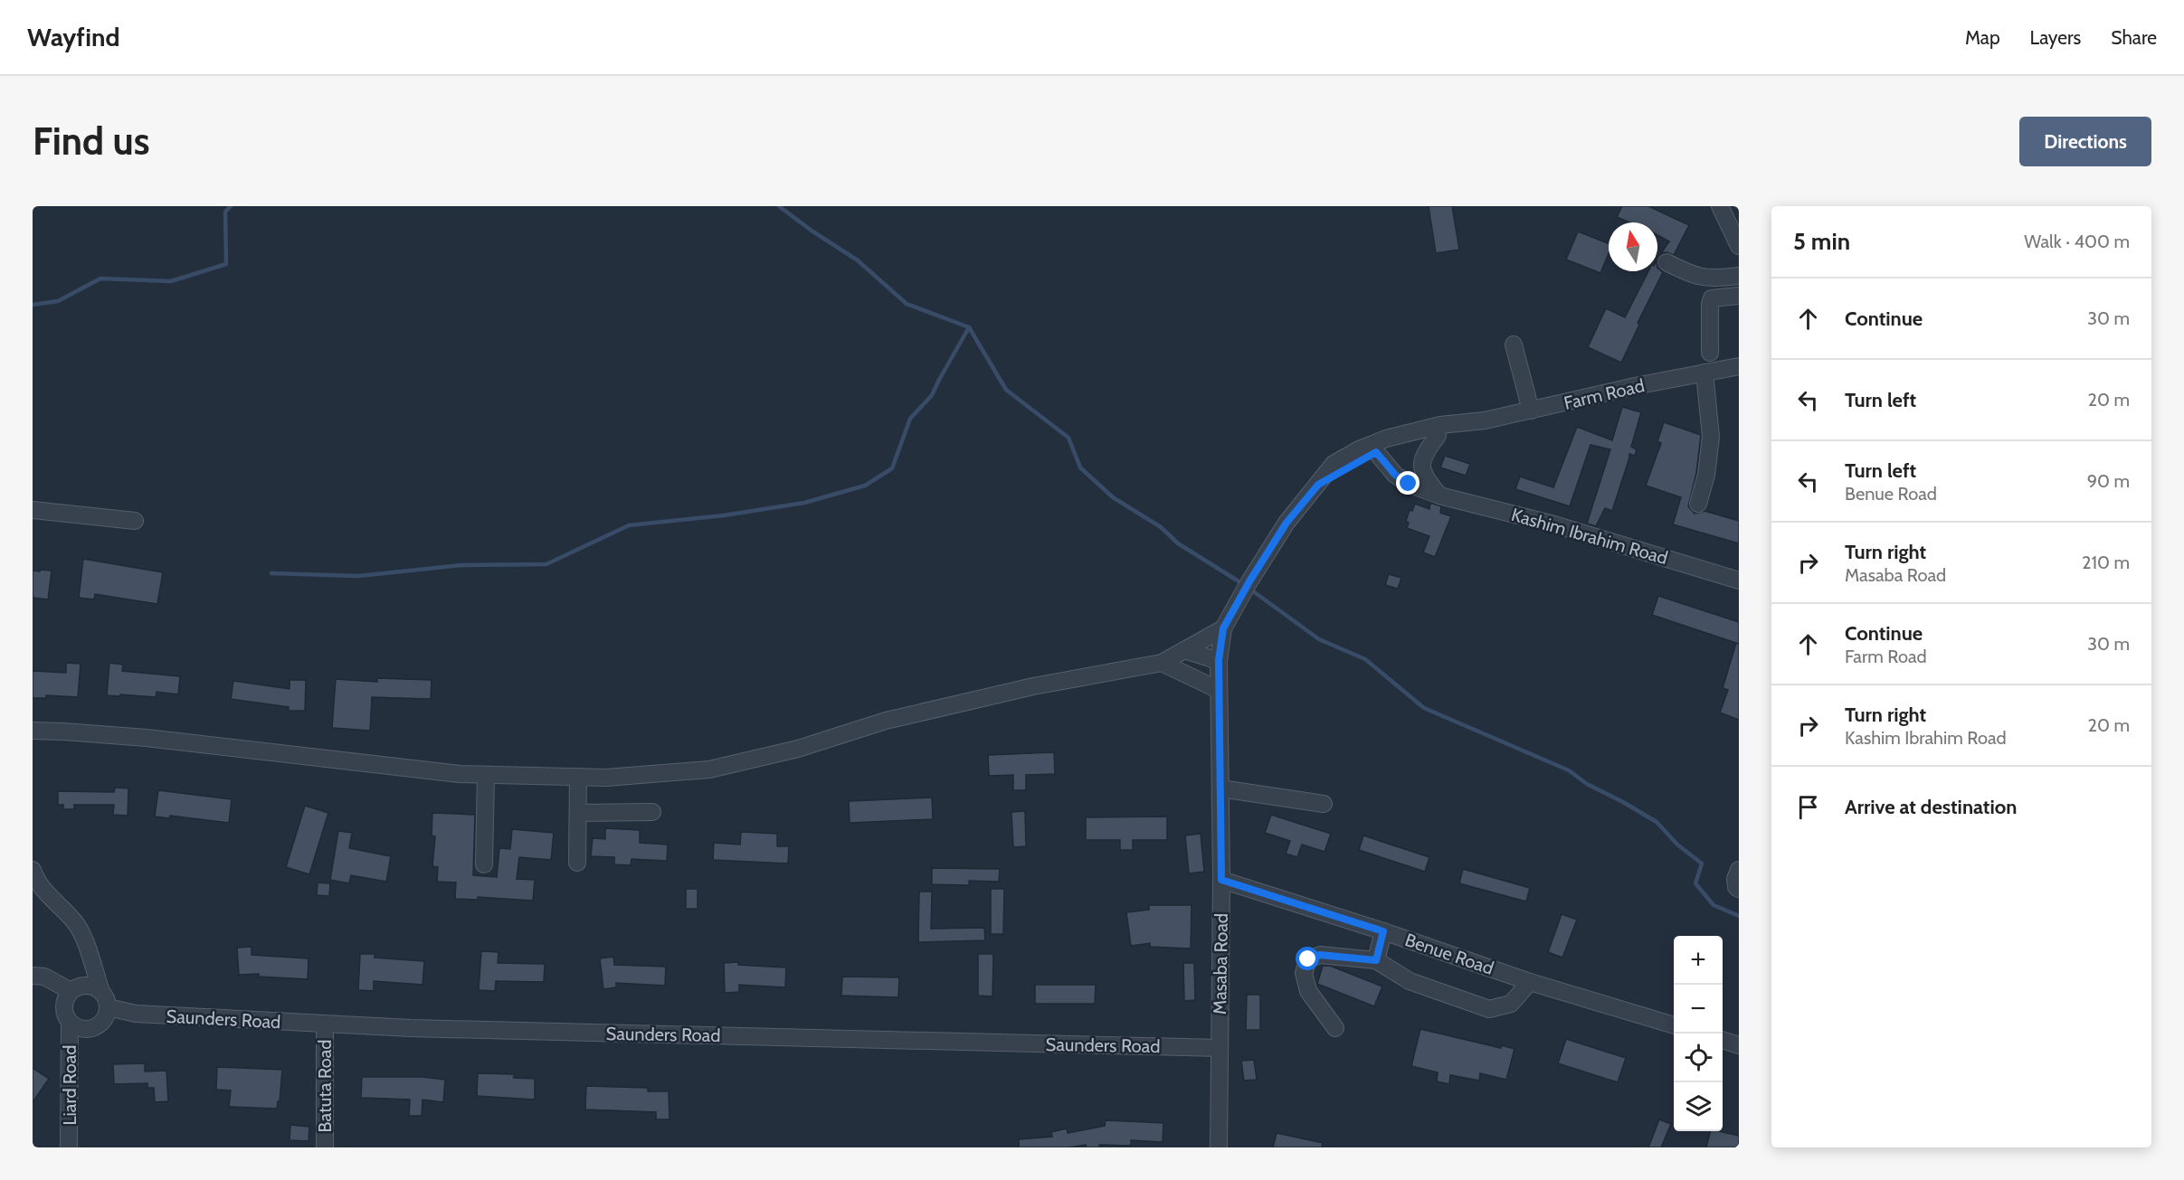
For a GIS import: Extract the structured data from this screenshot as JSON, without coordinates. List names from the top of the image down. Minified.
{"streets":{"street":["Farm Road","Kashim Ibrahim Road","Benue Road","Masaba Road","Saunders Road","Liard Road","Batuta Road"]},"crossings":[["Farm Road","Kashim Ibrahim Road"],["Farm Road","Masaba Road"],["Benue Road","Masaba Road"],["Masaba Road","Saunders Road"],["Saunders Road","Liard Road"],["Saunders Road","Batuta Road"]],"north":"top","page":{"header":"Wayfind","nav":["Map","Layers","Share"],"buttons":"Directions","title":"Find us","heading":["5 min","Walk · 400 m"],"list":[["Continue","30 m"],["Turn left","20 m"],["Turn left","Benue Road","90 m"],["Turn right","Masaba Road","210 m"],["Continue","Farm Road","30 m"],["Turn right","Kashim Ibrahim Road","20 m"],"Arrive at destination"],"map_buttons":["+","−"]}}
